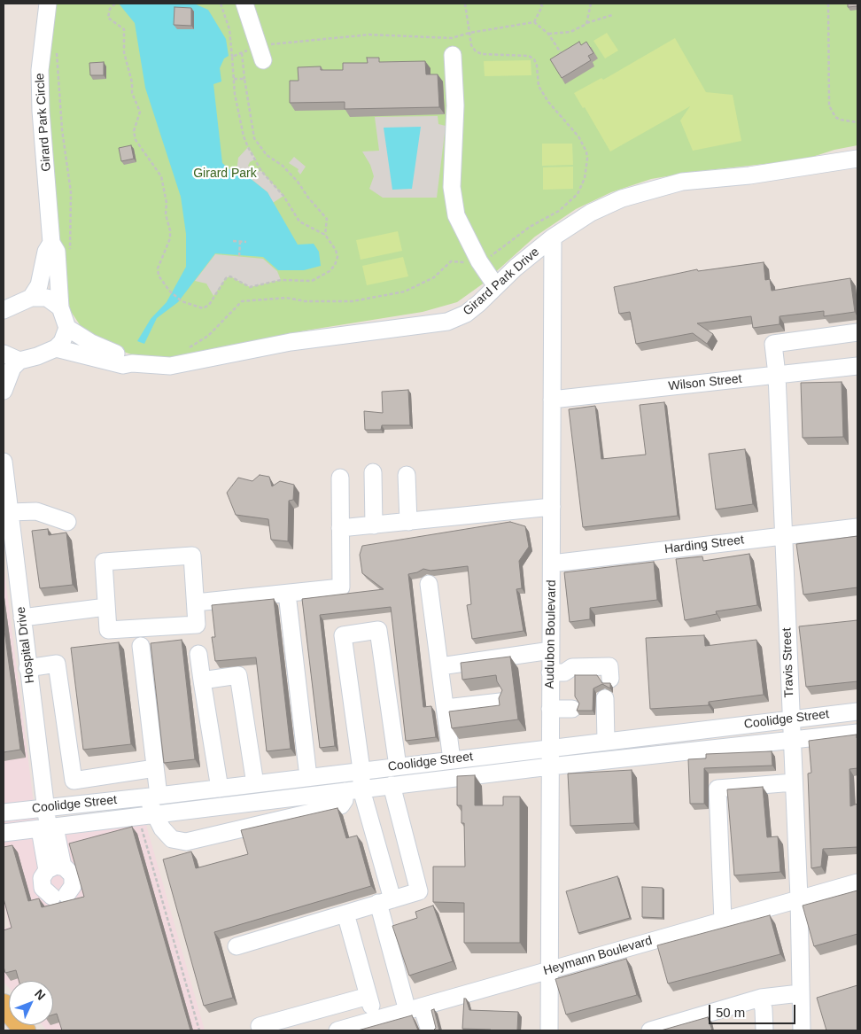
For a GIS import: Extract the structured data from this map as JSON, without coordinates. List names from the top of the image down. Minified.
{"streets":{"street":["Girard Park Circle","Girard Park Drive","Wilson Street","Harding Street","Audubon Boulevard","Hospital Drive","Travis Street","Coolidge Street","Heymann Boulevard"]},"crossings":[["Girard Park Circle","Girard Park Drive"],["Girard Park Drive","Audubon Boulevard"],["Wilson Street","Audubon Boulevard"],["Wilson Street","Travis Street"],["Harding Street","Audubon Boulevard"],["Harding Street","Travis Street"],["Audubon Boulevard","Coolidge Street"],["Audubon Boulevard","Heymann Boulevard"],["Hospital Drive","Coolidge Street"],["Travis Street","Coolidge Street"],["Travis Street","Heymann Boulevard"]],"parks":["Girard Park"],"scale_bar":"50 m","north":"top right"}
